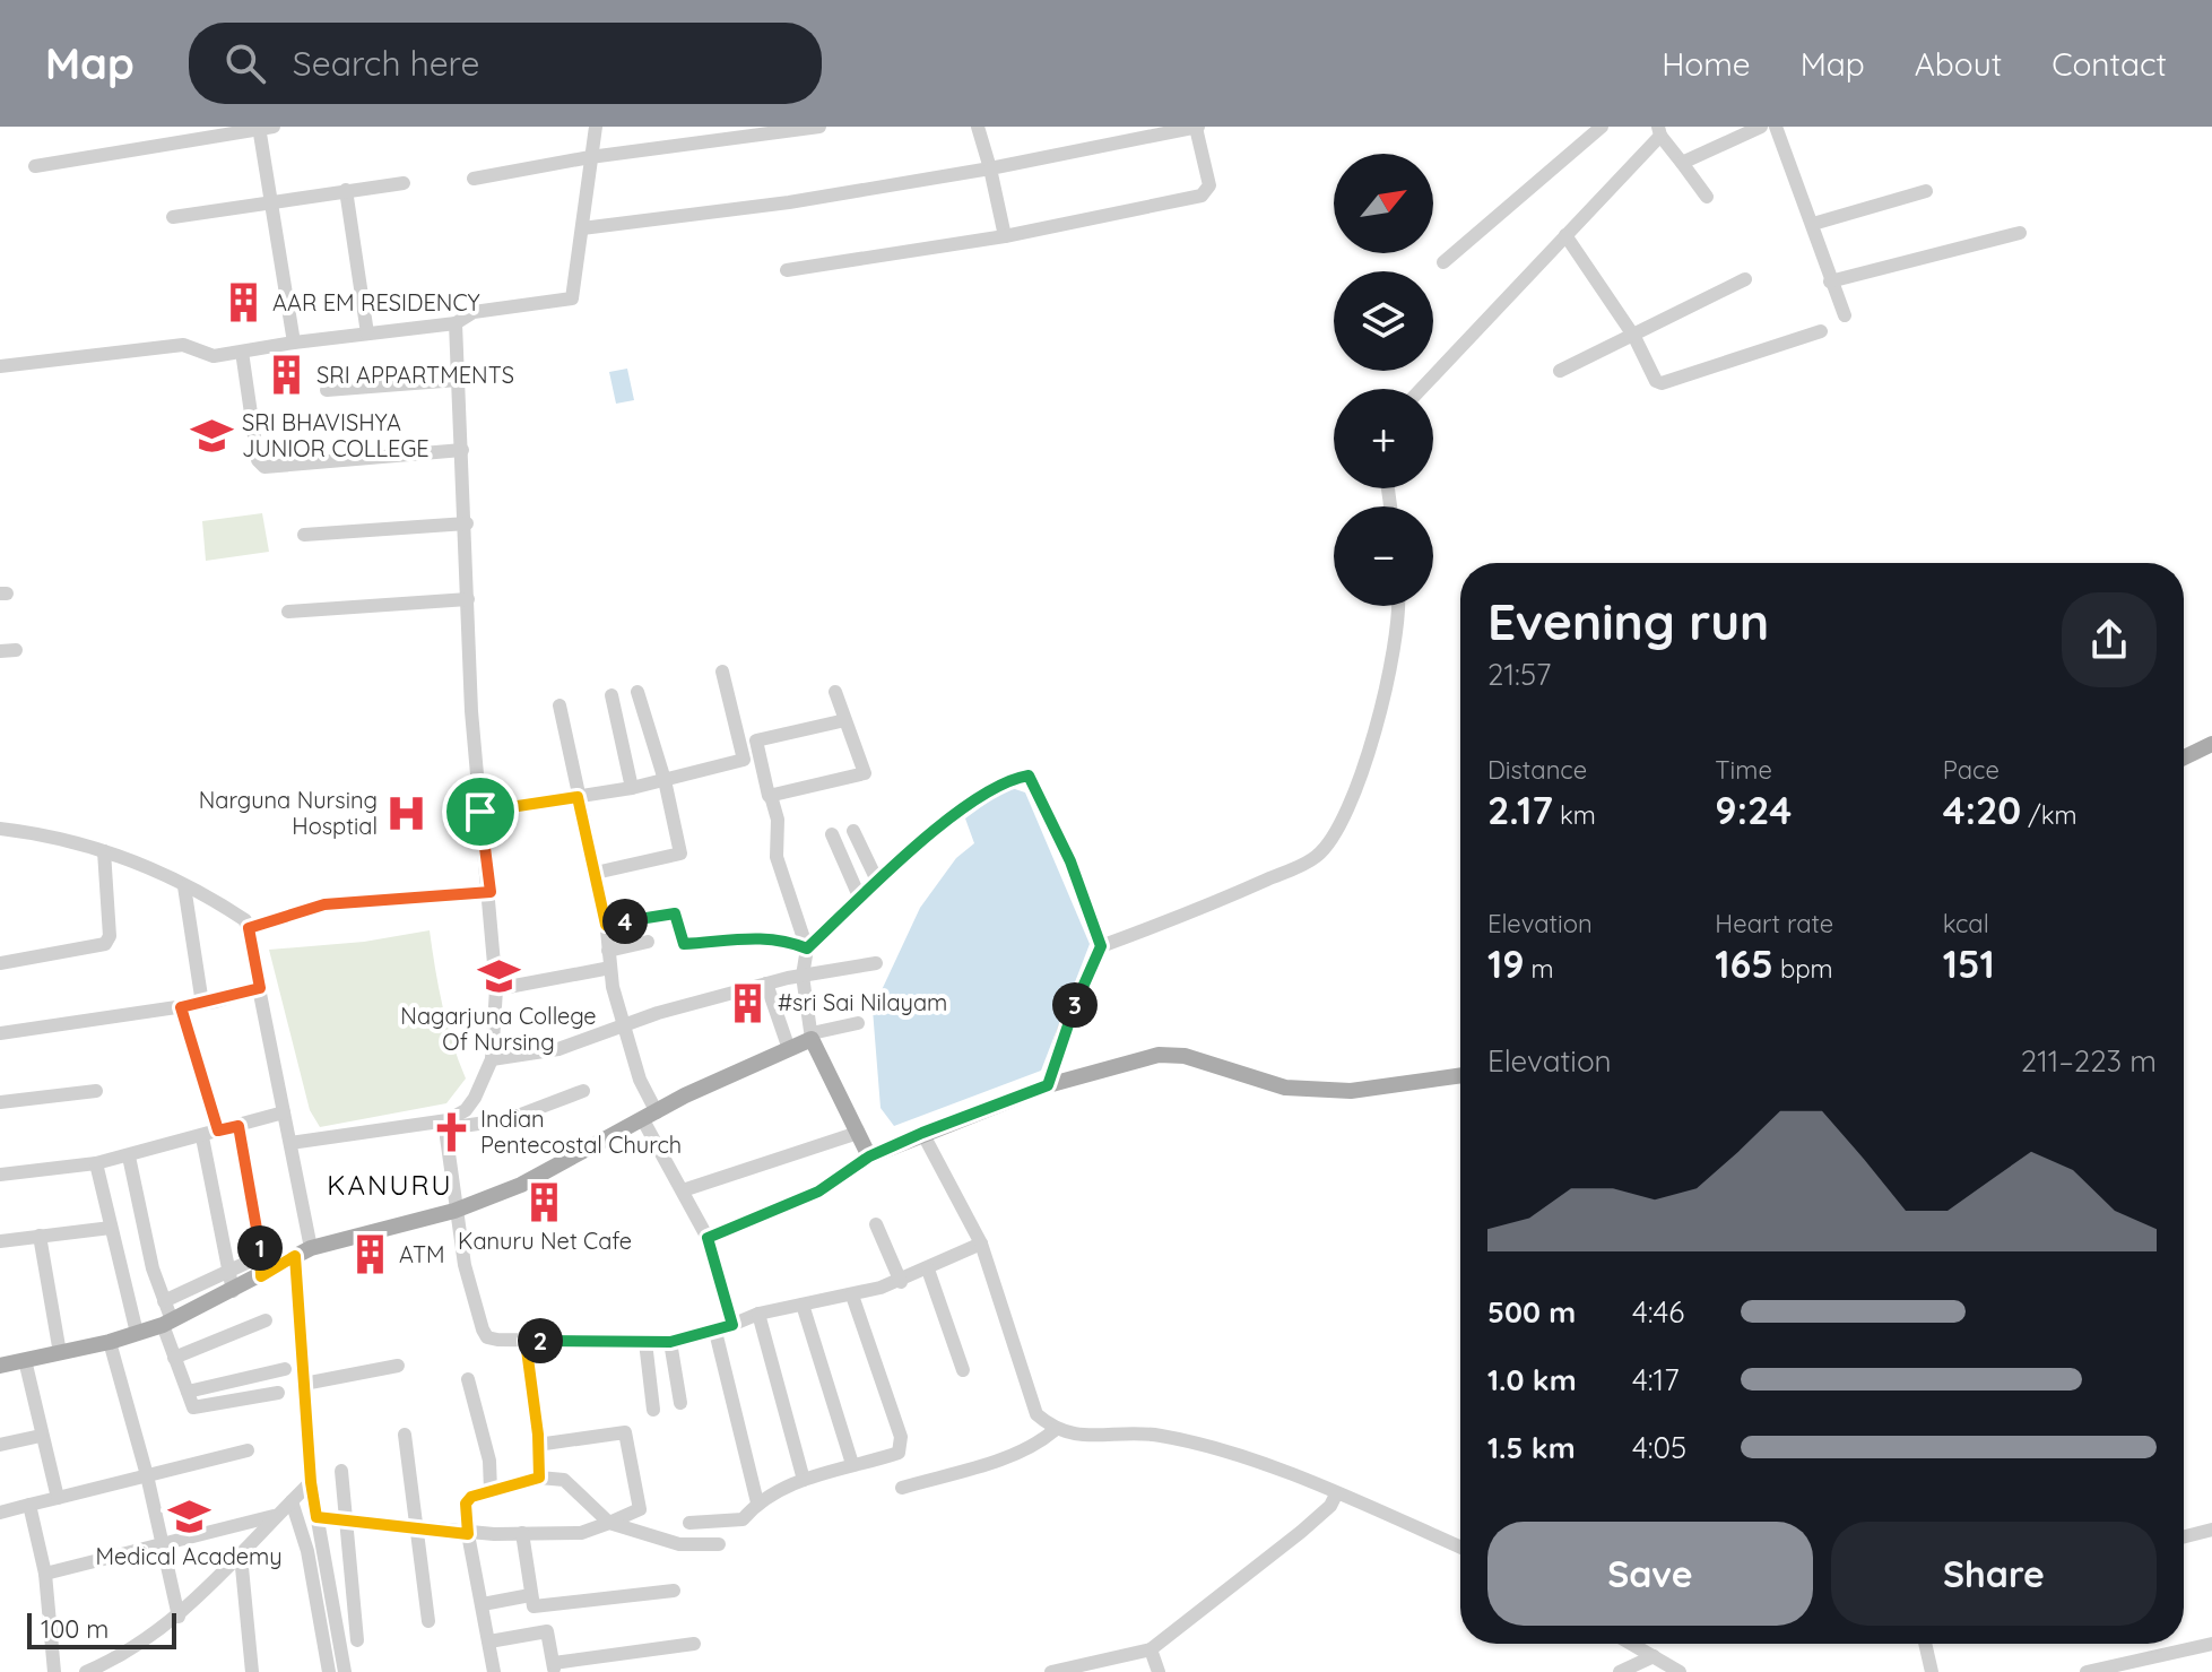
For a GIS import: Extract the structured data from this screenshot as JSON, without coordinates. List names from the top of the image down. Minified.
{"districts":["KANURU"],"places":{"building":["AAR EM RESIDENCY","SRI APPARTMENTS","#sri Sai Nilayam","Kanuru Net Cafe","ATM"],"school or university":["SRI BHAVISHYA JUNIOR COLLEGE","Nagarjuna College Of Nursing","Medical Academy"],"hospital":["Narguna Nursing Hosptial"],"church":["Indian Pentecostal Church"]},"scale_bar":"100 m","north":"top right","page":{"header":"Map","search":"Search here","nav":["Home","Map","About","Contact"],"map_buttons":["+","−"],"heading":["Evening run","21:57"],"stats":[["Distance","2.17 km"],["Time","9:24"],["Pace","4:20 /km"],["Elevation","19 m"],["Heart rate","165 bpm"],["kcal","151"]],"pins":["4","3","1","2"],"chart":["Elevation","211–223 m"],"list":[{"name":"500 m","note":"4:46"},{"name":"1.0 km","note":"4:17"},{"name":"1.5 km","note":"4:05"}],"buttons":["Save","Share"],"scale":"100 m"}}
